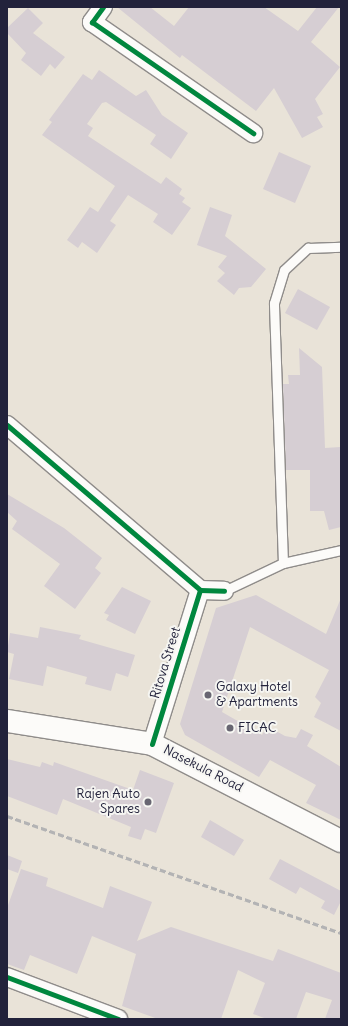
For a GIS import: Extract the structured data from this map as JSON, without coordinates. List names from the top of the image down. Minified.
{"streets":{"main road":["Nasekula Road"],"street":["Ritova Street"]},"crossings":[["Ritova Street","Nasekula Road"]],"places":["Galaxy Hotel & Apartments","FICAC","Rajen Auto Spares"]}
